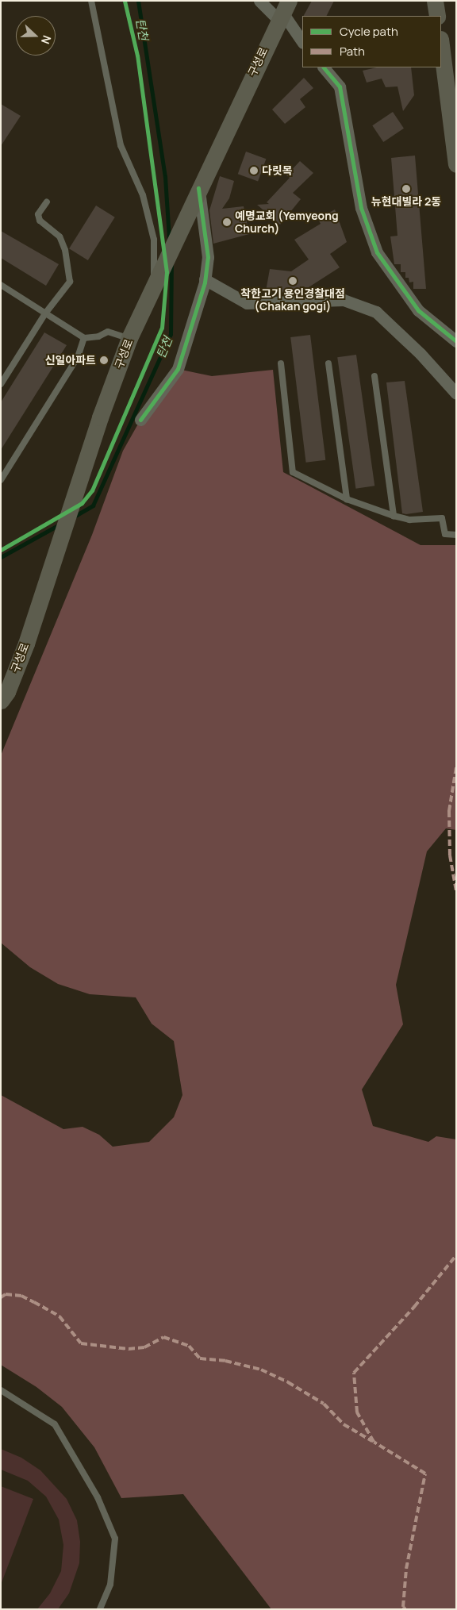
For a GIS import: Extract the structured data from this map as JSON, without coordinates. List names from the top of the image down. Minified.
{"streets":{"main road":["구성로"]},"water":["탄천"],"places":["다릿목","뉴현대빌라 2동","예명교회 (Yemyeong Church)","착한고기 용인경찰대점 (Chakan gogi)","신일아파트"],"legend":["Cycle path","Path"],"north":"right"}
